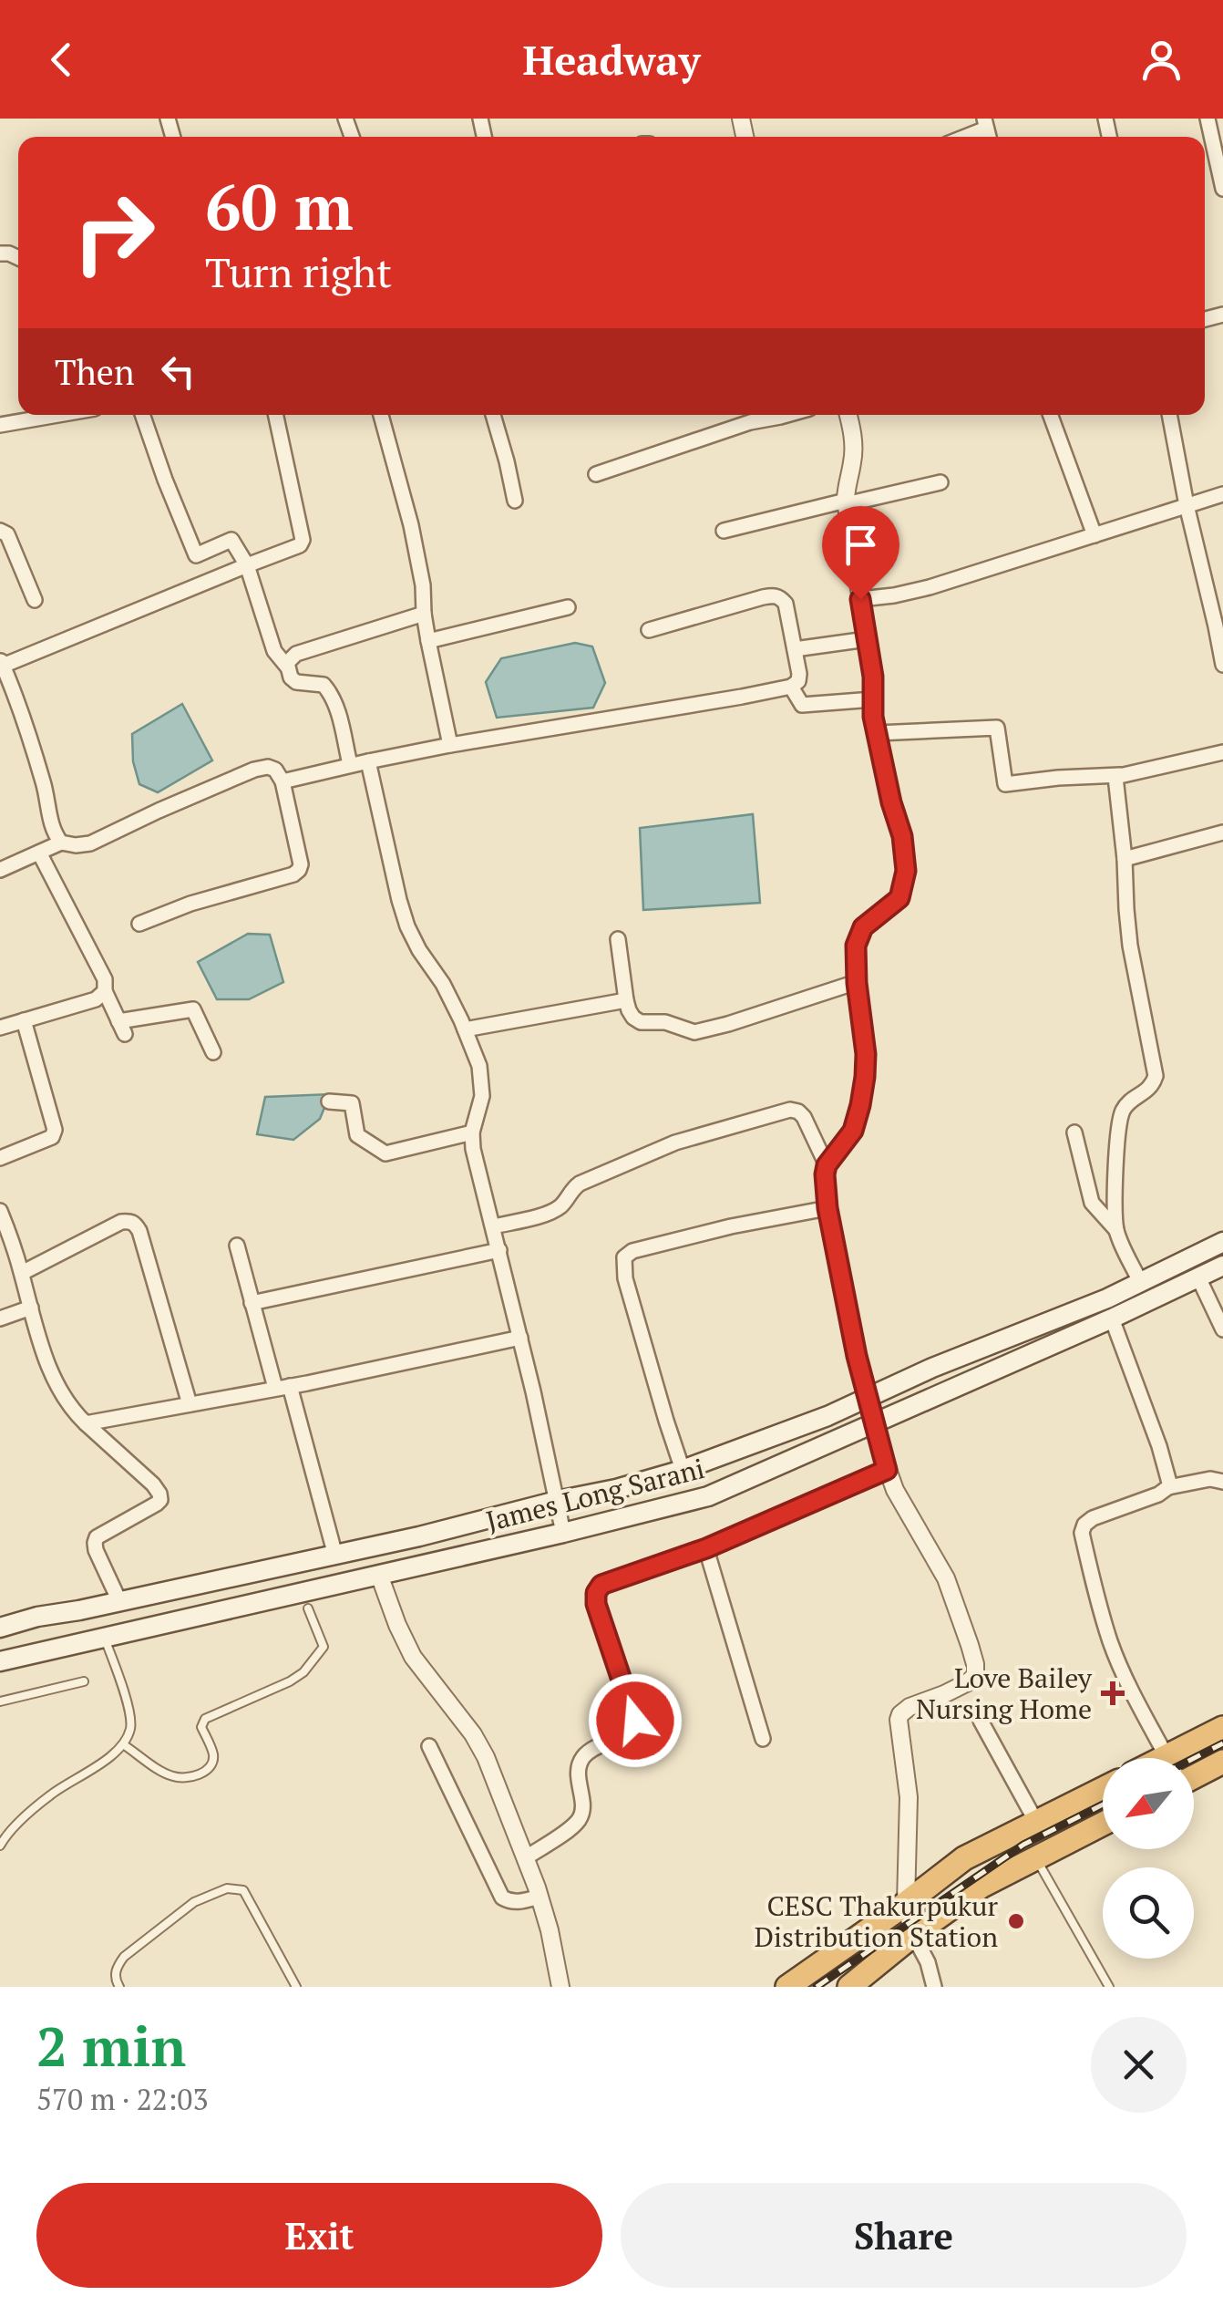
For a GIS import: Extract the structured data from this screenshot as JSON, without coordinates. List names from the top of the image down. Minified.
{"streets":{"main road":["James Long Sarani"]},"places":{"health":["Love Bailey Nursing Home"],"other":["CESC Thakurpukur Distribution Station"]},"north":"bottom left","page":{"header":"Headway","turn":["60 m","Turn right"],"then":"Then","heading":["2 min","570 m · 22:03"],"buttons":["Exit","Share"]}}
